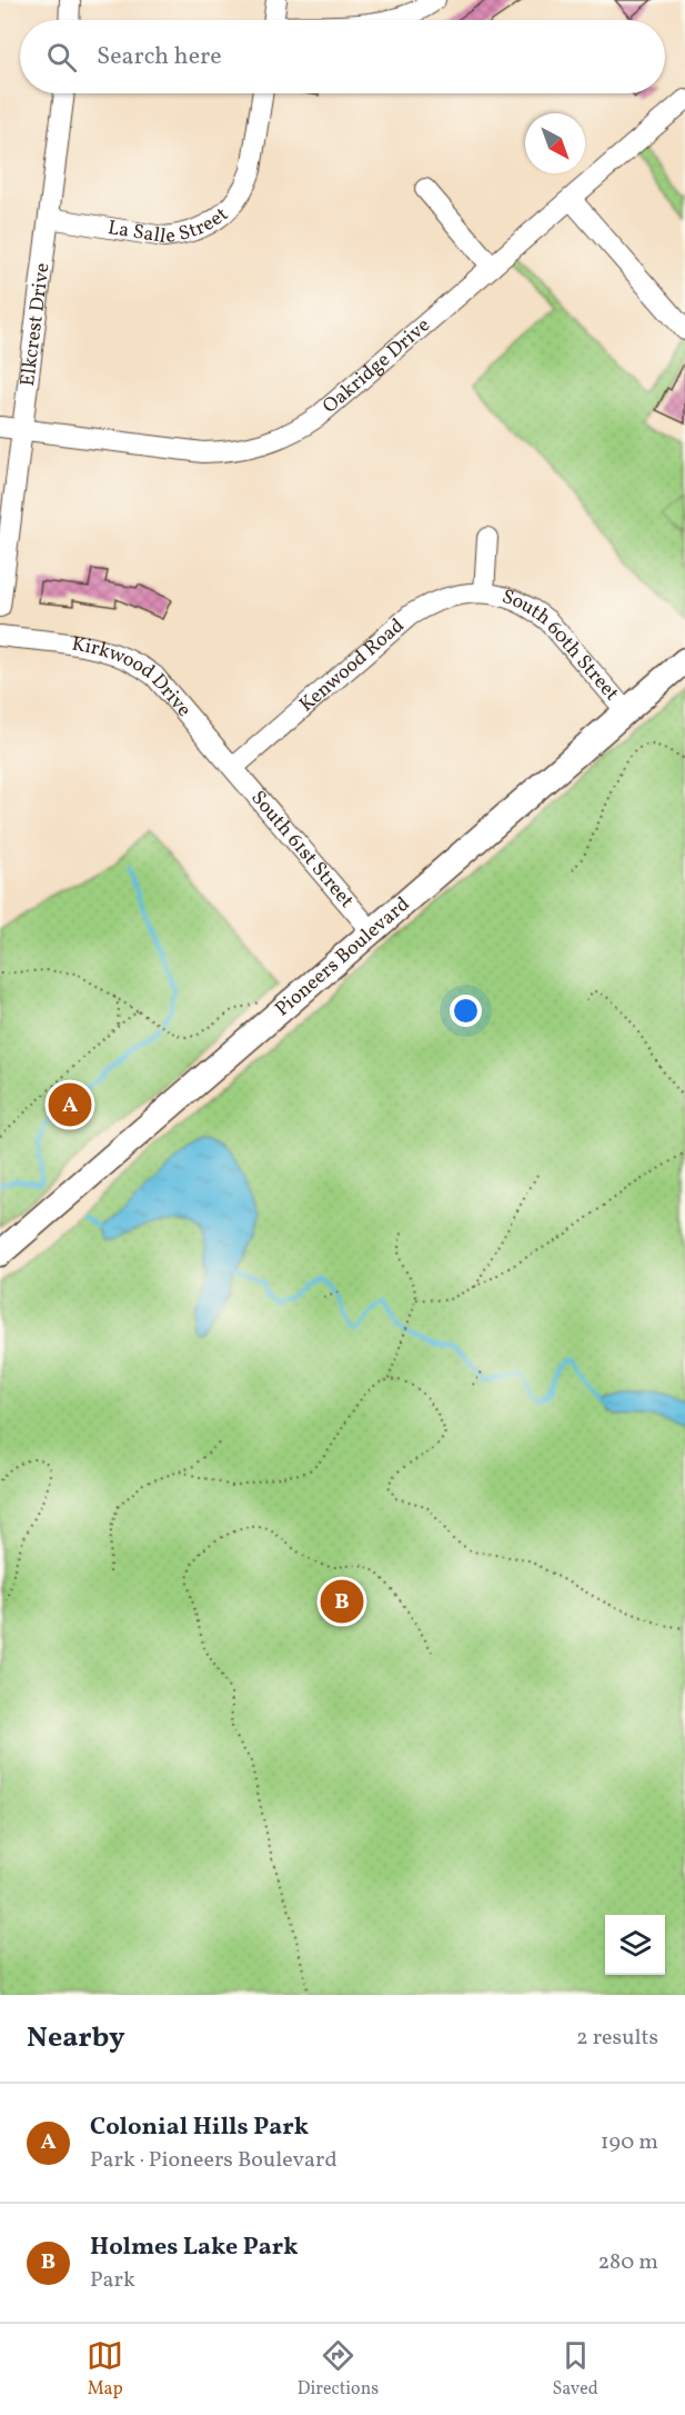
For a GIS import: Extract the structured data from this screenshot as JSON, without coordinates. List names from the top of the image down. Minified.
{"streets":{"main road":["Pioneers Boulevard"],"street":["La Salle Street","Elkcrest Drive","Oakridge Drive","South 60th Street","Kenwood Road","Kirkwood Drive","South 61st Street"]},"crossings":[["La Salle Street","Elkcrest Drive"],["Elkcrest Drive","Oakridge Drive"],["South 60th Street","Kenwood Road"],["South 60th Street","Pioneers Boulevard"],["Kenwood Road","Kirkwood Drive"],["Kenwood Road","South 61st Street"],["Kirkwood Drive","South 61st Street"],["South 61st Street","Pioneers Boulevard"]],"north":"bottom right","page":{"search":"Search here","pins":["A","B"],"heading":["Nearby","2 results"],"list":[{"mark":"A","name":"Colonial Hills Park","note":"Park · Pioneers Boulevard","value":"190 m"},{"mark":"B","name":"Holmes Lake Park","note":"Park","value":"280 m"}],"nav":["Map","Directions","Saved"]}}
